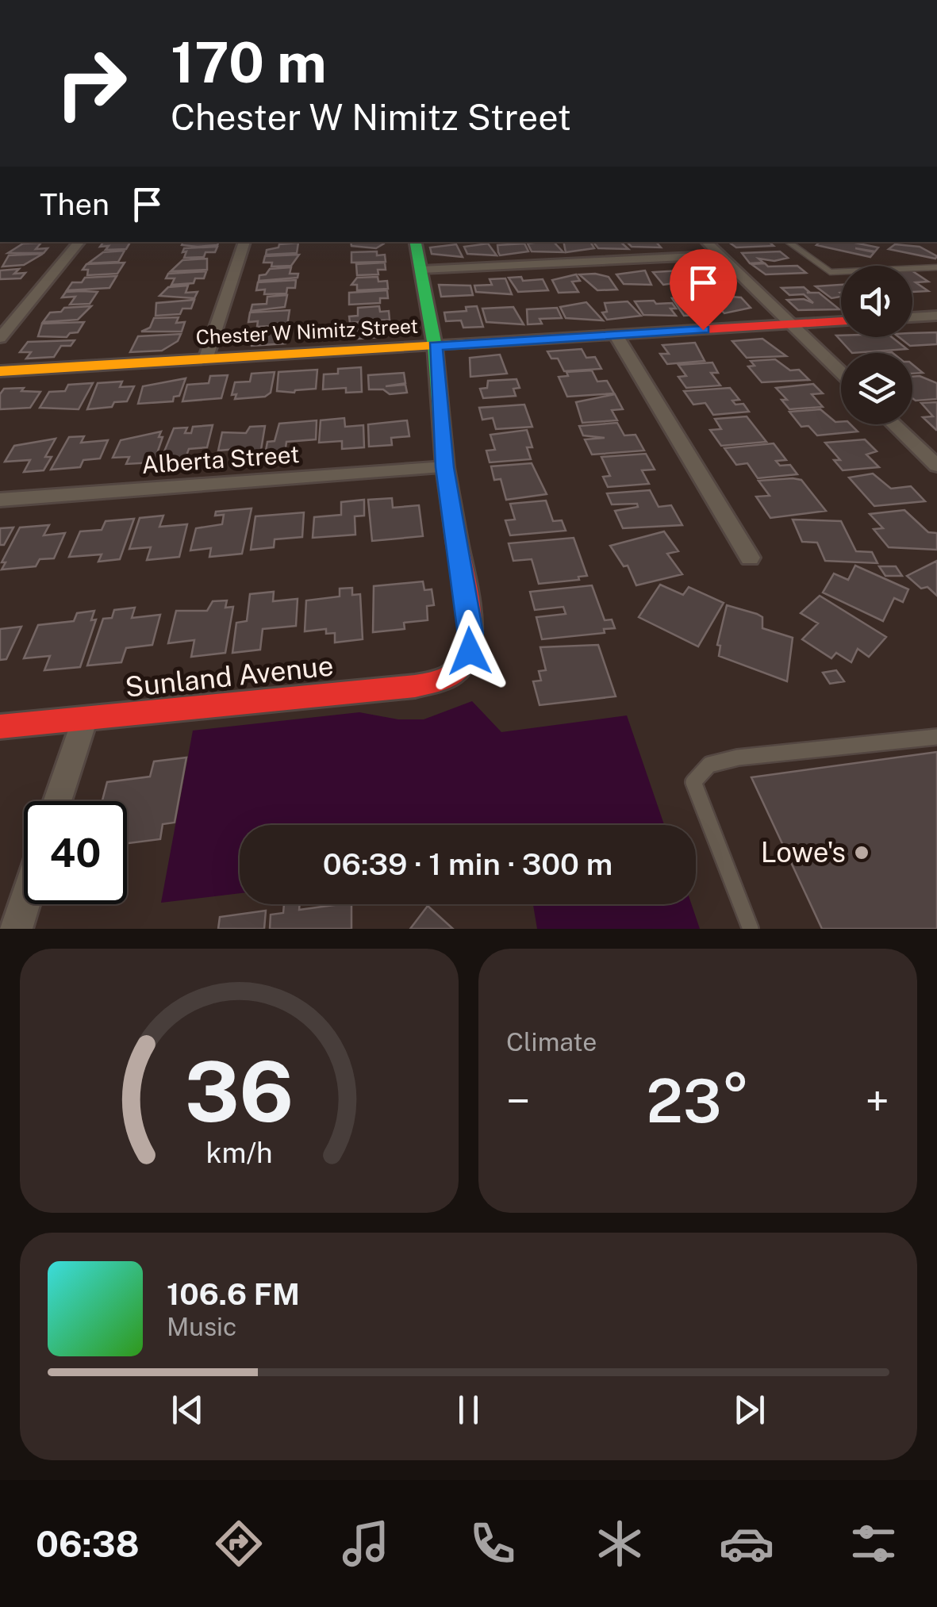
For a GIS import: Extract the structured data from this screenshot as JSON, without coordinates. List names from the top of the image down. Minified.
{"streets":{"street":["Chester W Nimitz Street","Alberta Street","Sunland Avenue"]},"crossings":[["Alberta Street","Sunland Avenue"]],"places":["Lowe's"],"page":{"turn":["170 m","Chester W Nimitz Street"],"then":"Then","limit":"40","trip":"06:39 · 1 min · 300 m","tile":"Climate","heat":["−","23°","+"],"song":["106.6 FM","Music"],"tabs":"06:38","gauge":["36","km/h"]}}
